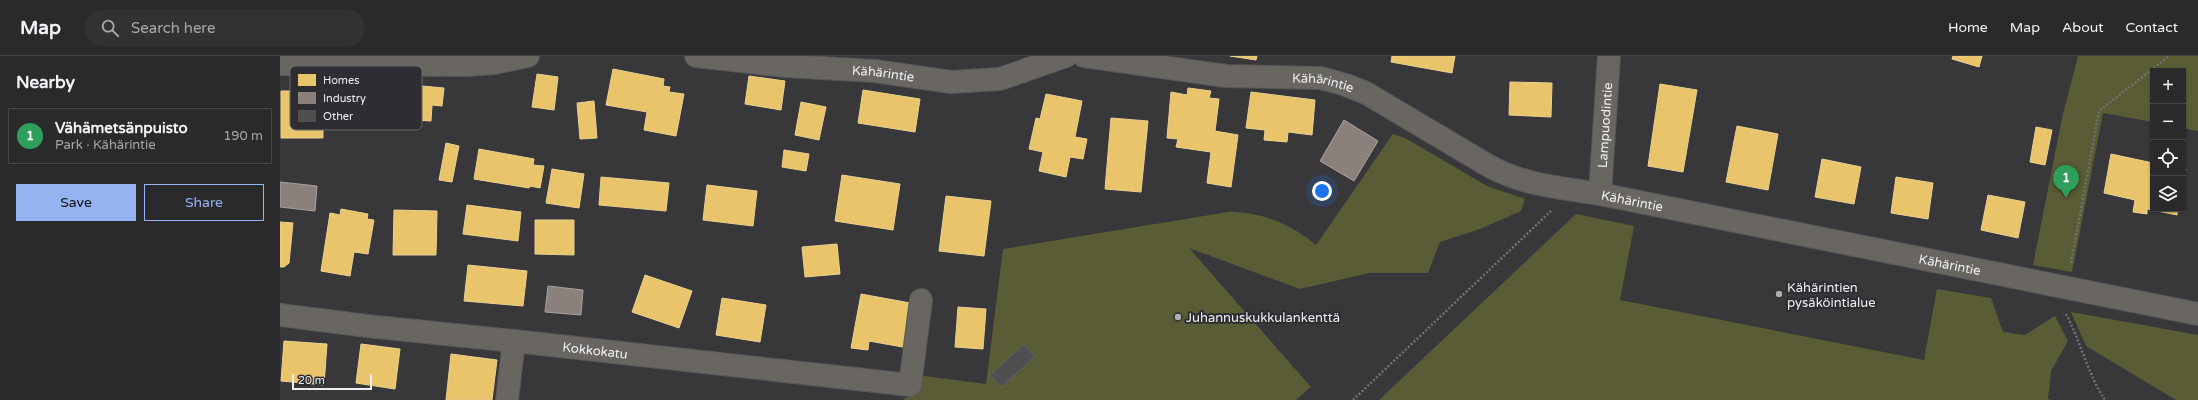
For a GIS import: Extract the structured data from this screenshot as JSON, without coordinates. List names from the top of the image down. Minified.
{"streets":{"street":["Kähärintie","Lampuodintie","Kokkokatu"]},"crossings":[["Kähärintie","Lampuodintie"]],"places":["Kähärintien pysäköintialue","Juhannuskukkulankenttä"],"legend":["Homes","Industry","Other"],"scale_bar":"20 m","page":{"header":"Map","search":"Search here","nav":["Home","Map","About","Contact"],"heading":"Nearby","map_buttons":["+","−"],"list":[{"mark":"1","name":"Vähämetsänpuisto","note":"Park · Kähärintie","value":"190 m"}],"pins":"1","buttons":["Save","Share"],"scale":"20 m"}}
